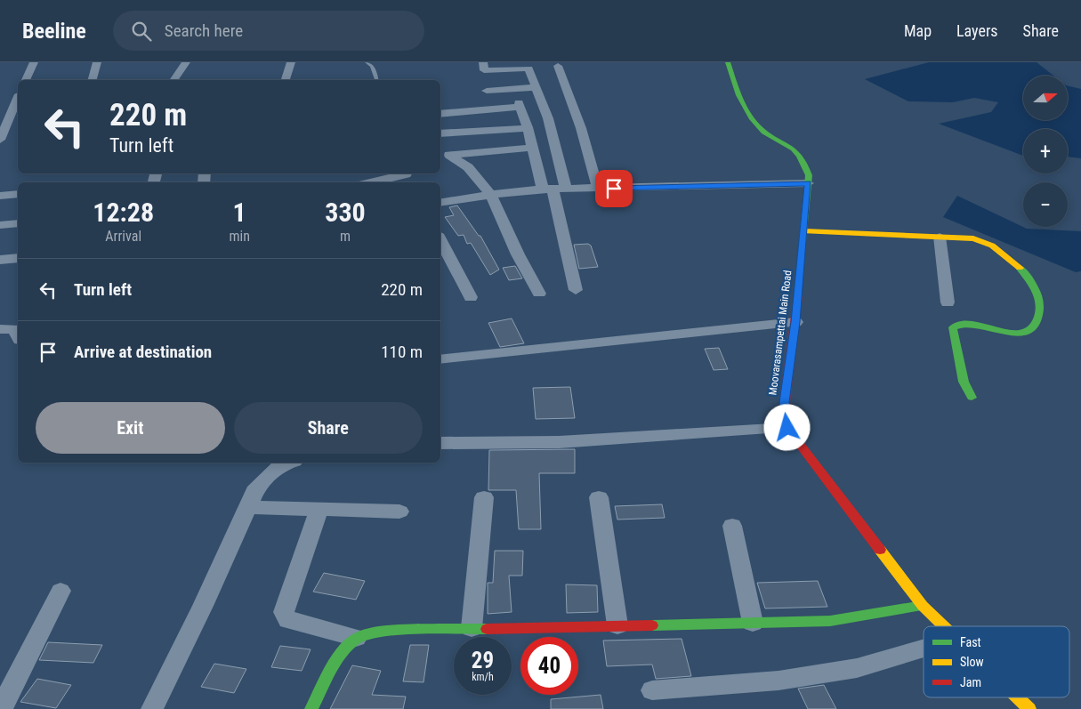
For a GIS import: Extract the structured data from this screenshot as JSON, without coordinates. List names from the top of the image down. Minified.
{"streets":{"street":["Moovarasampettai Main Road"]},"legend":["Fast","Slow","Jam"],"north":"right","page":{"header":"Beeline","search":"Search here","nav":["Map","Layers","Share"],"map_buttons":["+","−"],"turn":["220 m","Turn left"],"eta":["12:28","Arrival","1","min","330","m"],"list":[{"name":"Turn left","value":"220 m"},{"name":"Arrive at destination","value":"110 m"}],"buttons":["Exit","Share"],"speed":"29 km/h","limit":"40"}}
